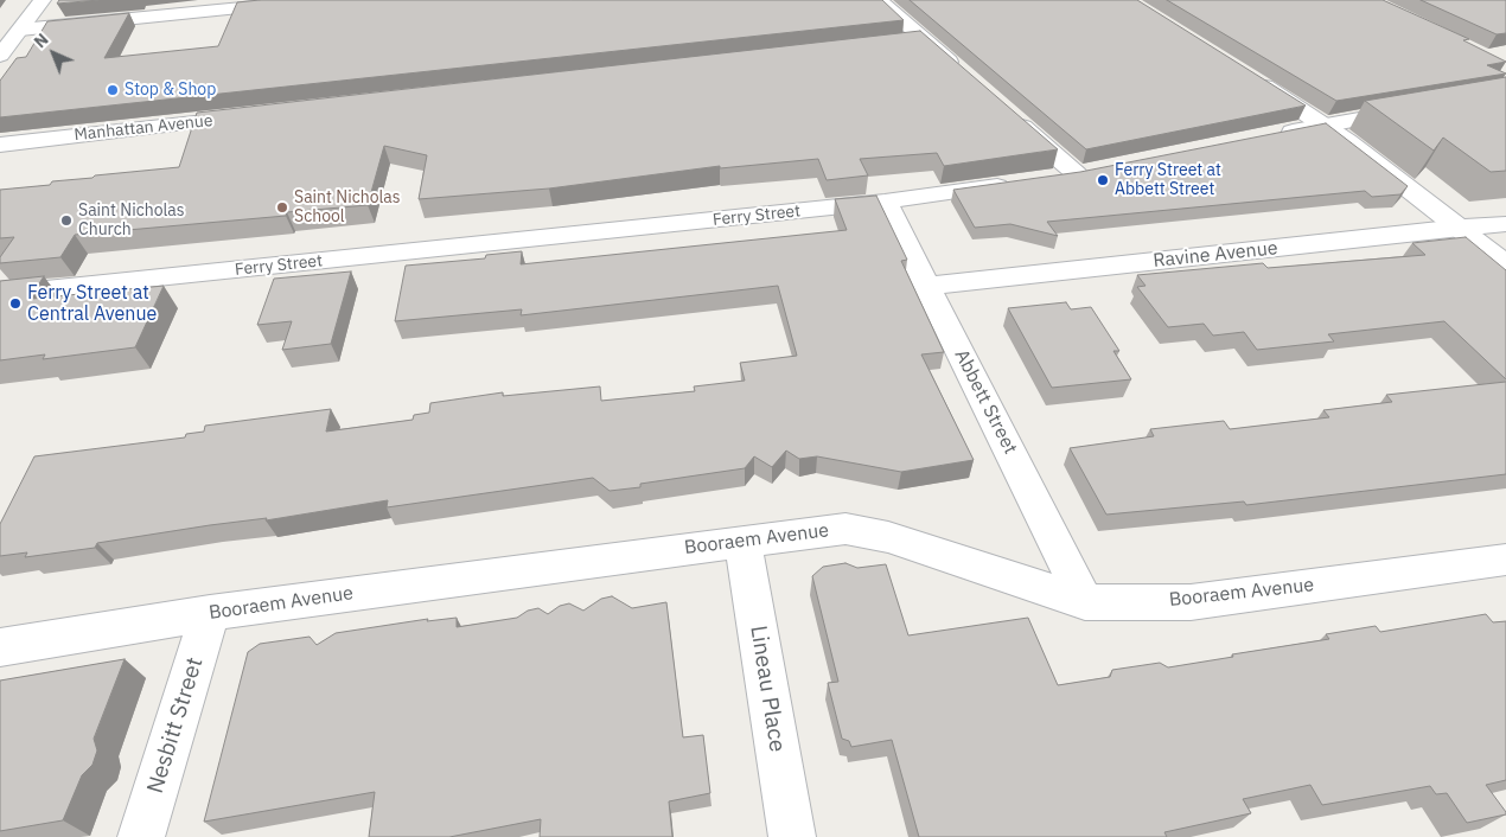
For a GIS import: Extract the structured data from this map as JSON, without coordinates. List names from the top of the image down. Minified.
{"streets":{"street":["Manhattan Avenue","Ferry Street","Ravine Avenue","Abbett Street","Booraem Avenue","Lineau Place","Nesbitt Street"]},"crossings":[["Ferry Street","Abbett Street"],["Ravine Avenue","Abbett Street"],["Abbett Street","Booraem Avenue"],["Booraem Avenue","Lineau Place"],["Booraem Avenue","Nesbitt Street"]],"places":["Stop & Shop","Ferry Street at Abbett Street","Saint Nicholas School","Saint Nicholas Church","Ferry Street at Central Avenue"],"north":"top left"}
